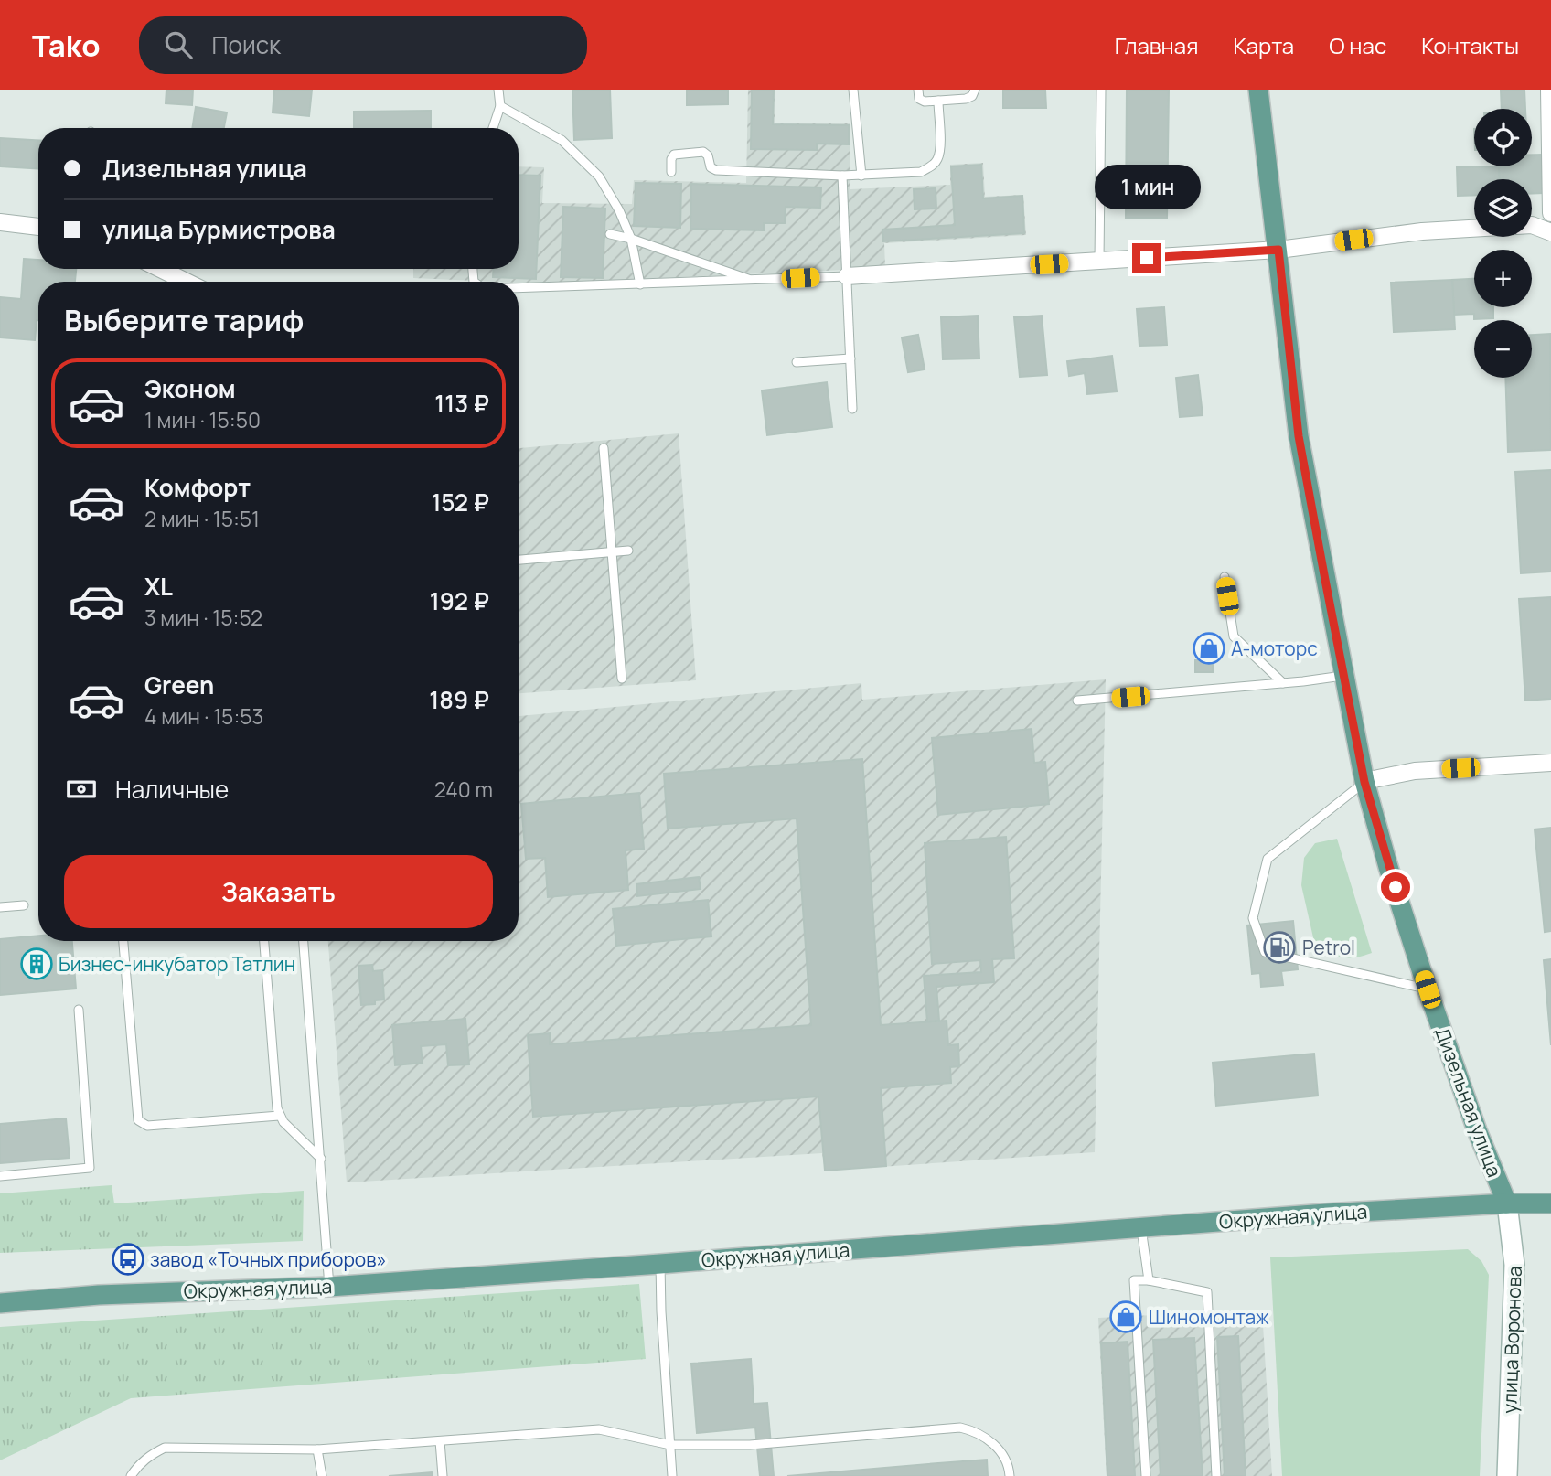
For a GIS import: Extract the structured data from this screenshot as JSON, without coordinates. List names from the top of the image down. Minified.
{"streets":{"main road":["Дизельная улица","Окружная улица","улица Воронова"]},"crossings":[["Дизельная улица","Окружная улица"],["Дизельная улица","улица Воронова"],["Окружная улица","улица Воронова"]],"places":{"shop":["А-моторс","Шиномонтаж"],"fuel station":["Petrol"],"building":["Бизнес-инкубатор Татлин"],"bus stop":["завод «Точных приборов»"]},"page":{"header":"Tako","search":"Поиск","nav":["Главная","Карта","О нас","Контакты"],"map_buttons":["+","−"],"banner":["Дизельная улица","улица Бурмистрова"],"bubble":"1 мин","heading":"Выберите тариф","list":[{"name":"Эконом","note":"1 мин · 15:50","value":"113 ₽"},{"name":"Комфорт","note":"2 мин · 15:51","value":"152 ₽"},{"name":"XL","note":"3 мин · 15:52","value":"192 ₽"},{"name":"Green","note":"4 мин · 15:53","value":"189 ₽"}],"pay":["Наличные","240 m"],"buttons":"Заказать"}}
